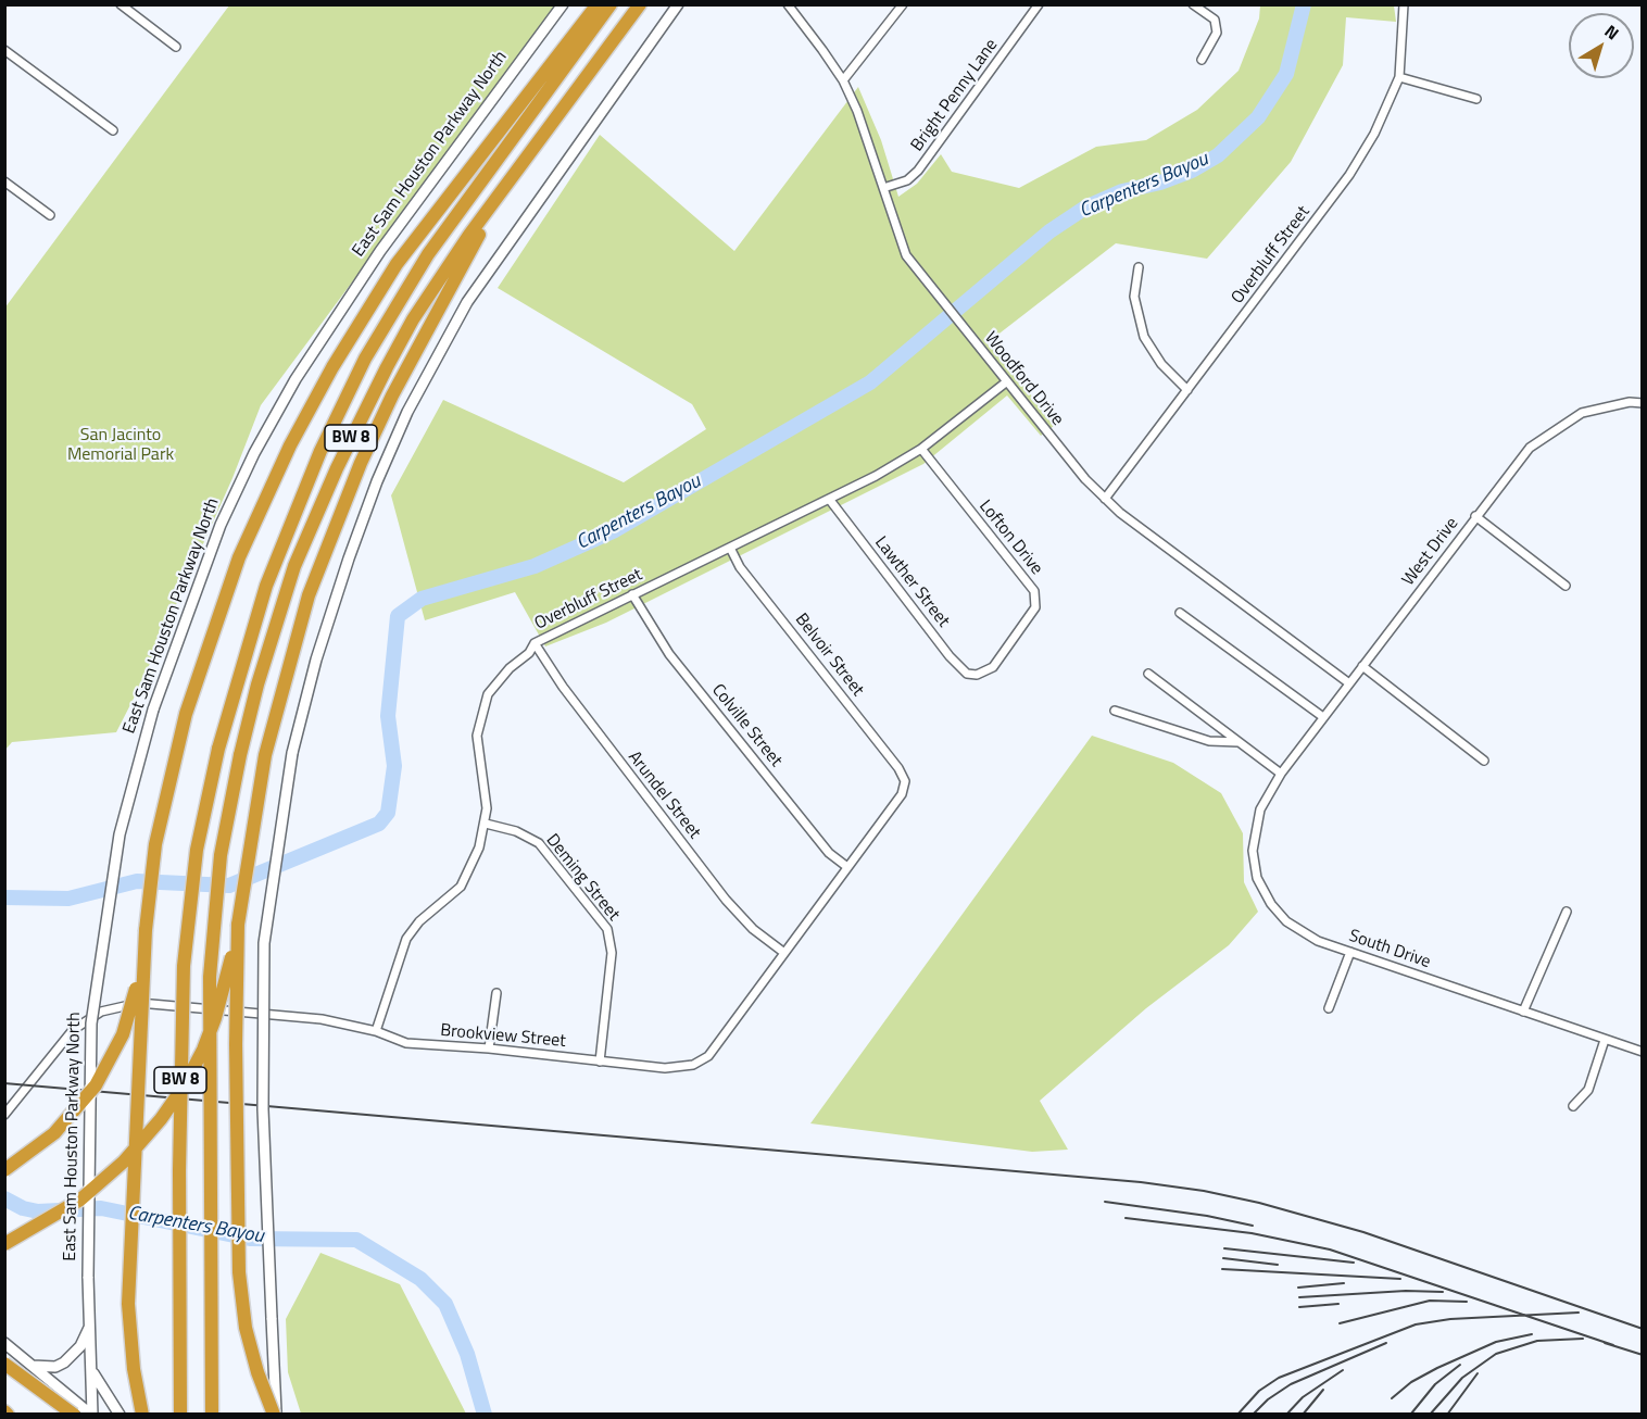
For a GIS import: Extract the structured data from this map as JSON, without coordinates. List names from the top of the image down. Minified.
{"streets":{"highway":["BW 8"],"main road":["East Sam Houston Parkway North"],"street":["Bright Penny Lane","Overbluff Street","Woodford Drive","Lofton Drive","West Drive","Lawther Street","Belvoir Street","Colville Street","Arundel Street","Deming Street","South Drive","Brookview Street"]},"crossings":[["Bright Penny Lane","Woodford Drive"],["Overbluff Street","Woodford Drive"],["Overbluff Street","Lofton Drive"],["Overbluff Street","Lawther Street"],["Overbluff Street","Belvoir Street"],["Overbluff Street","Colville Street"],["Overbluff Street","Arundel Street"],["Overbluff Street","Deming Street"],["Overbluff Street","Brookview Street"],["Woodford Drive","West Drive"],["Lofton Drive","Lawther Street"],["West Drive","South Drive"],["Belvoir Street","Brookview Street"],["Colville Street","Brookview Street"],["Arundel Street","Brookview Street"],["Deming Street","Brookview Street"]],"water":["Carpenters Bayou"],"parks":["San Jacinto Memorial Park"],"north":"top right"}
